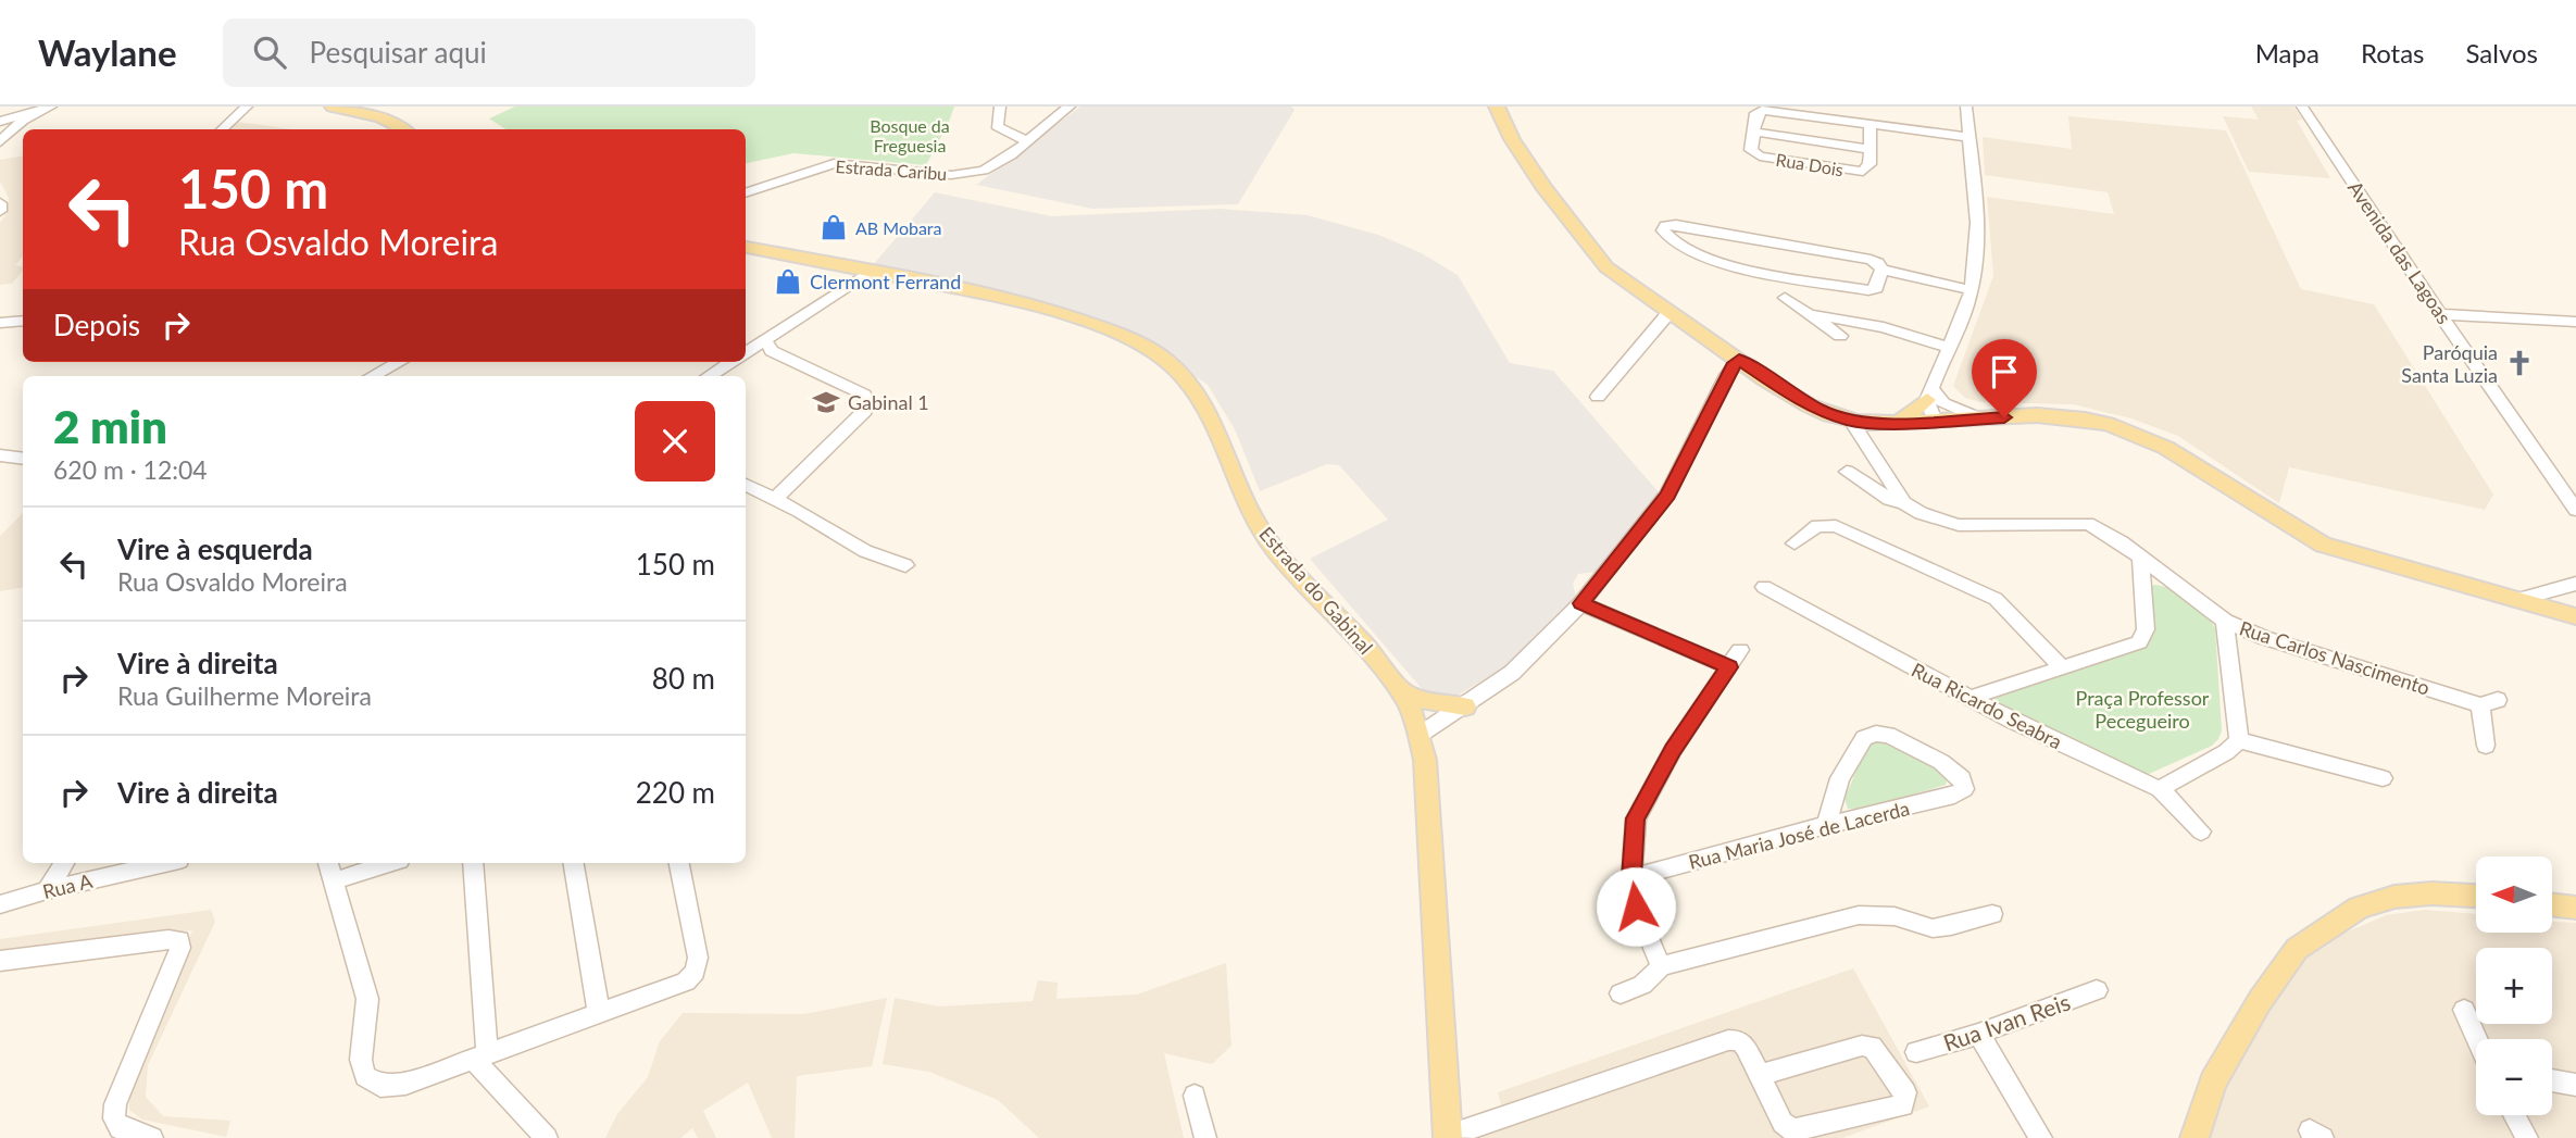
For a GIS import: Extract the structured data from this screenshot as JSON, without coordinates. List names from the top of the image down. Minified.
{"streets":{"main road":["Estrada do Gabinal"],"street":["Rua Dois","Estrada Caribu","Avenida das Lagoas","Rua Carlos Nascimento","Rua Ricardo Seabra","Rua Maria José de Lacerda","Rua A","Rua Ivan Reis"]},"parks":["Bosque da Freguesia","Praça Professor Pecegueiro"],"places":{"shop":["AB Mobara","Clermont Ferrand"],"church":["Paróquia Santa Luzia"],"school or university":["Gabinal 1"]},"north":"left","page":{"header":"Waylane","search":"Pesquisar aqui","nav":["Mapa","Rotas","Salvos"],"turn":["150 m","Rua Osvaldo Moreira"],"then":"Depois","heading":["2 min","620 m · 12:04"],"list":[{"name":"Vire à esquerda","note":"Rua Osvaldo Moreira","value":"150 m"},{"name":"Vire à direita","note":"Rua Guilherme Moreira","value":"80 m"},{"name":"Vire à direita","value":"220 m"}],"map_buttons":["+","−"]}}
